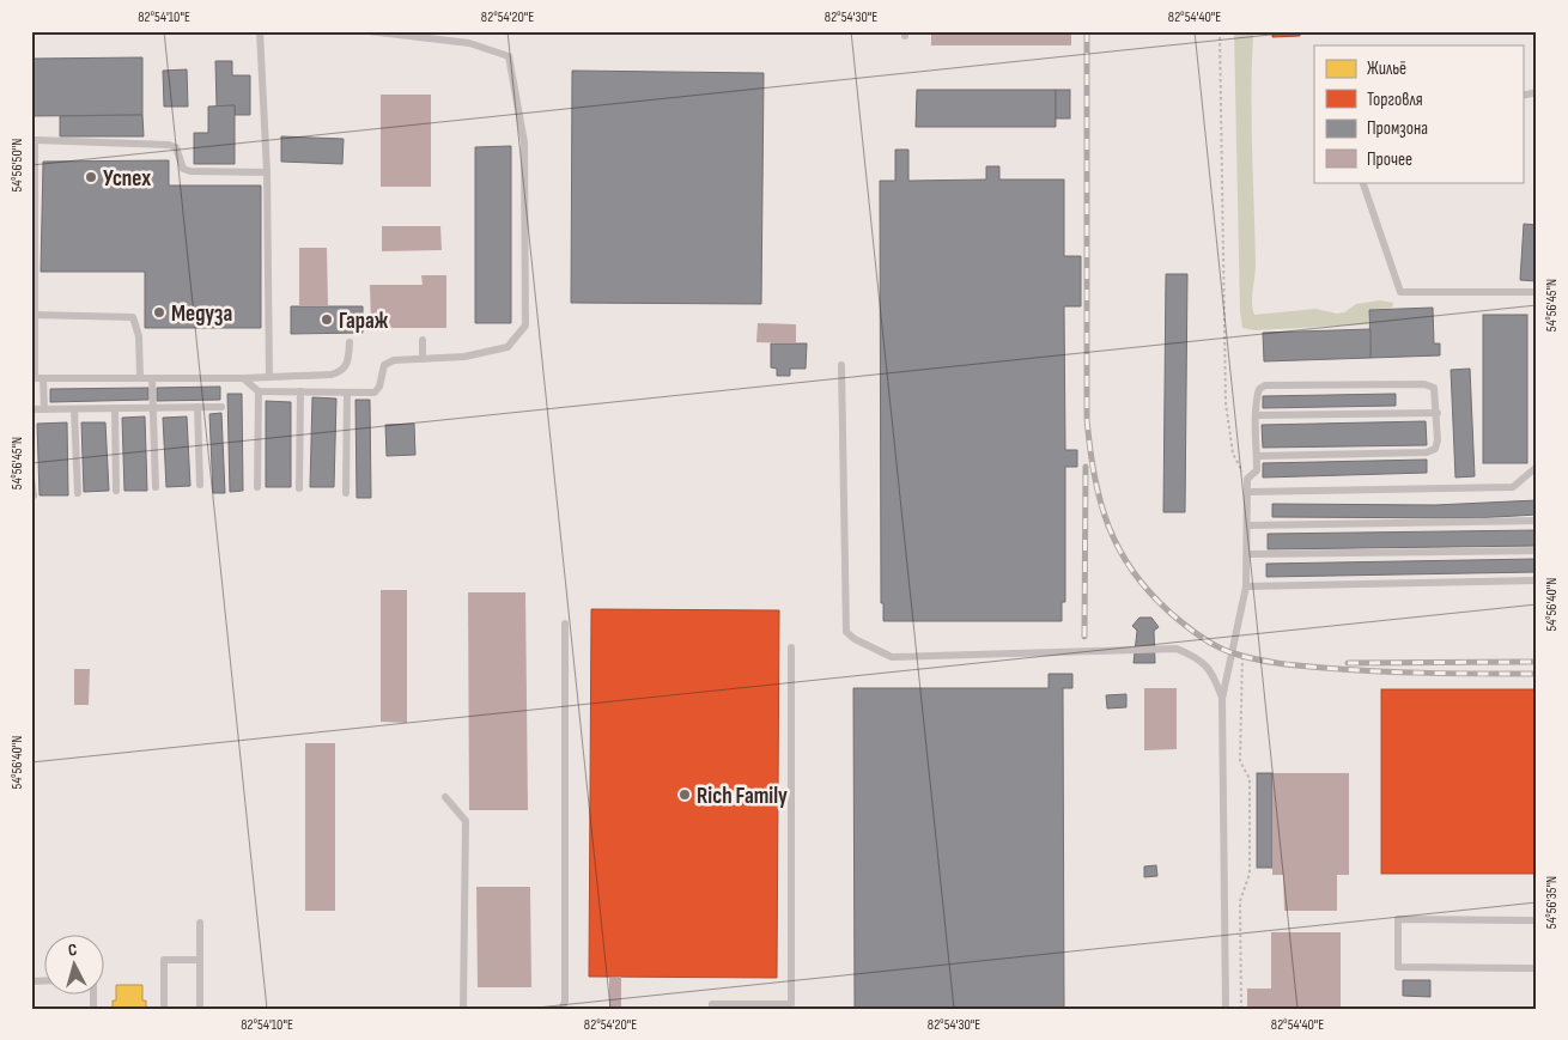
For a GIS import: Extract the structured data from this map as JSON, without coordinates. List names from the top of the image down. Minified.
{"places":["Успех","Медуза","Гараж","Rich Family"],"legend":["Жильё","Торговля","Промзона","Прочее"],"north":"top","coordinates":["82°54'10\"E","82°54'20\"E","82°54'30\"E","82°54'40\"E","54°56'50\"N","54°56'45\"N","54°56'40\"N","54°56'35\"N"]}
